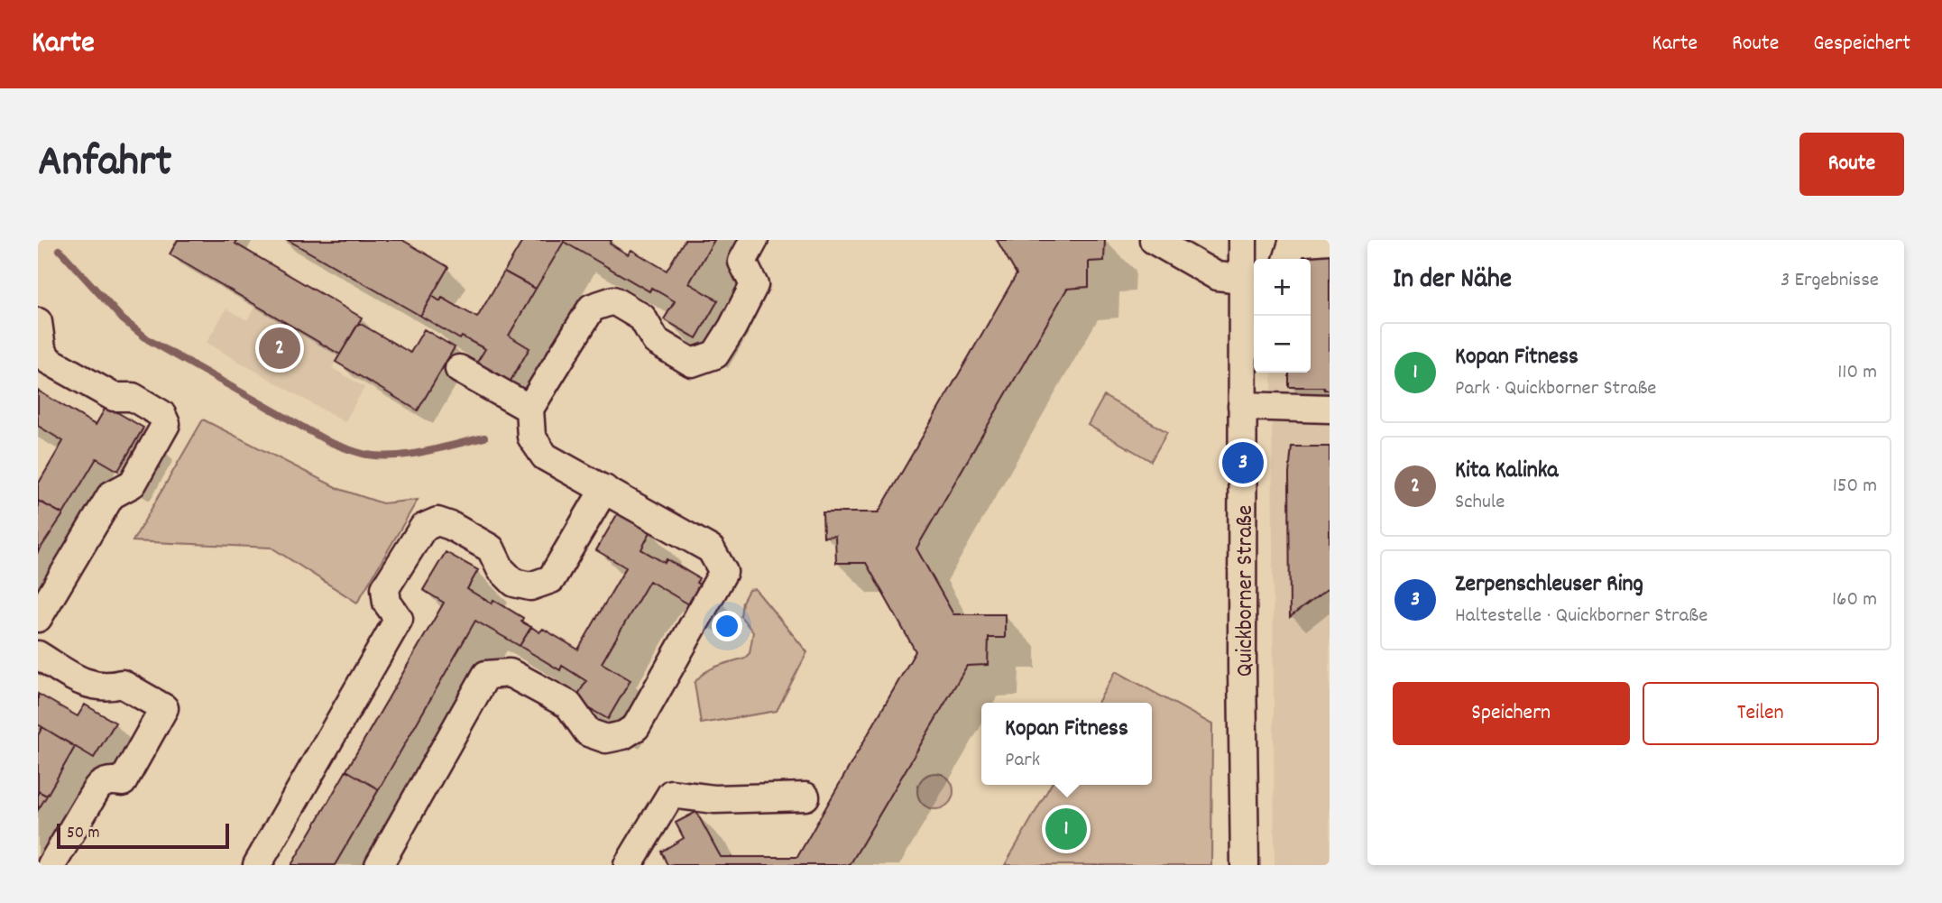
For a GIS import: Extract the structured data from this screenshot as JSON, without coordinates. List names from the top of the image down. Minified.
{"streets":{"street":["Quickborner Straße"]},"scale_bar":"50 m","page":{"header":"Karte","nav":["Karte","Route","Gespeichert"],"title":"Anfahrt","buttons":["Route",["Speichern","Teilen"]],"heading":["In der Nähe","3 Ergebnisse"],"map_buttons":["+","−"],"list":[{"mark":"1","name":"Kopan Fitness","note":"Park · Quickborner Straße","value":"110 m"},{"mark":"2","name":"Kita Kalinka","note":"Schule","value":"150 m"},{"mark":"3","name":"Zerpenschleuser Ring","note":"Haltestelle · Quickborner Straße","value":"160 m"}],"pins":["2","3","1"],"popup":["Kopan Fitness","Park"],"scale":"50 m"}}
